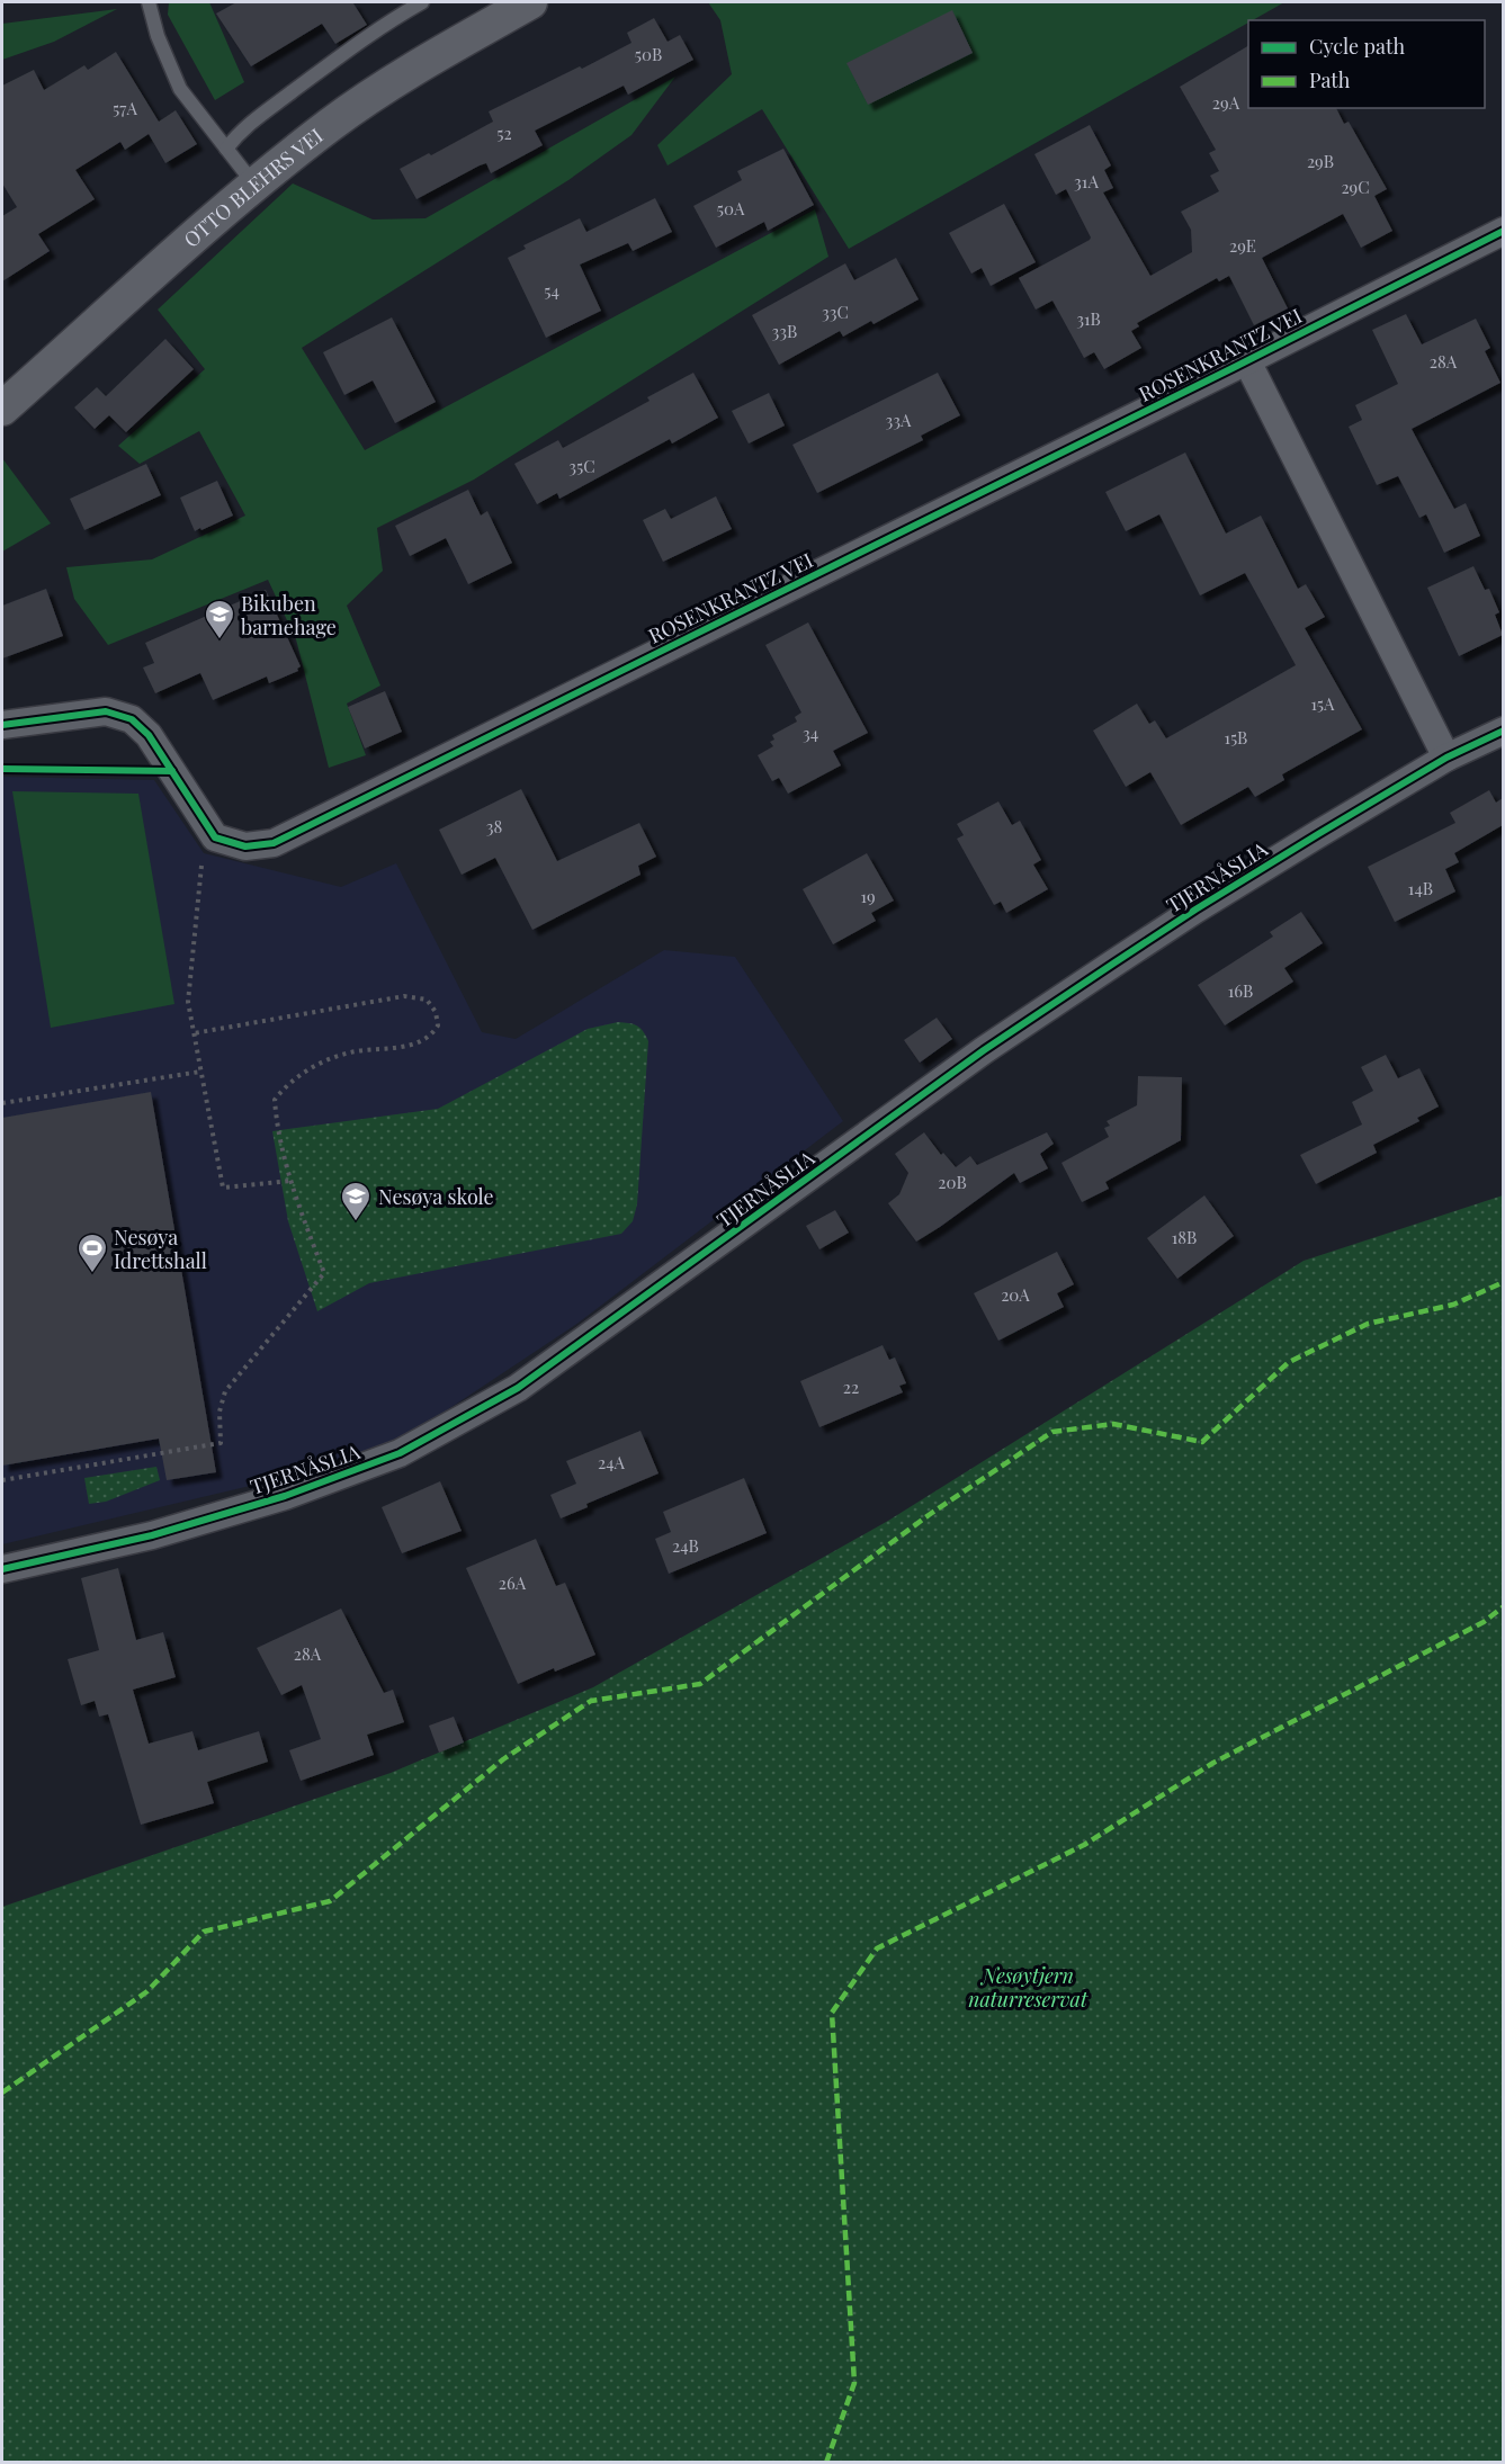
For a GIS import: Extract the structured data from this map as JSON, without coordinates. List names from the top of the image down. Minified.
{"streets":{"street":["OTTO BLEHRS VEI","ROSENKRANTZ VEI","TJERNÅSLIA"]},"parks":["Nesøytjern naturreservat"],"places":{"school or university":["Bikuben barnehage","Nesøya skole"],"sports":["Nesøya Idrettshall"]},"house_numbers":["50B","29A","57A","52","29B","31A","29C","50A","29E","54","33C","31B","33B","28A","33A","35C","15A","34","15B","38","14B","19","16B","20B","18B","20A","22","24A","24B","26A","28A"],"legend":["Cycle path","Path"]}
